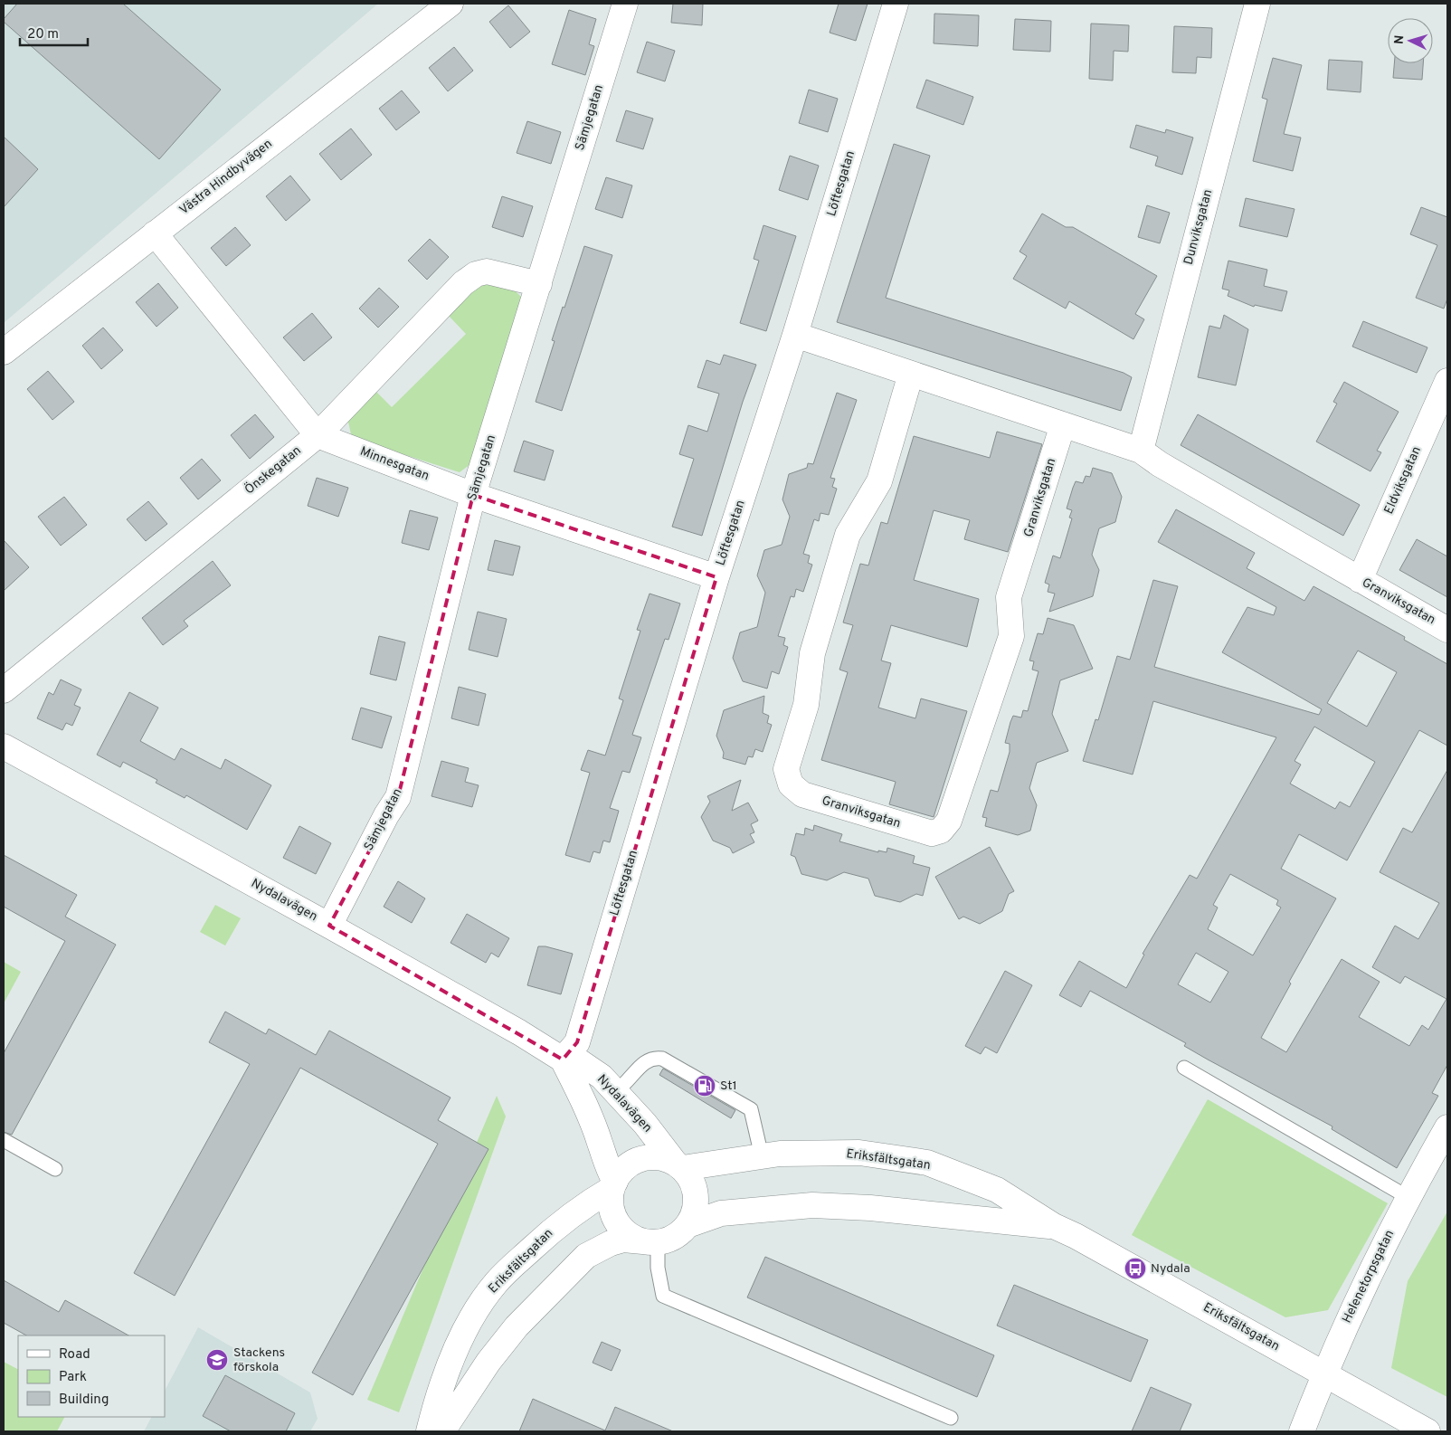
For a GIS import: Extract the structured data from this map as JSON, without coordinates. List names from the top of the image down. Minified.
{"streets":{"street":["Sämjegatan","Västra Hindbyvägen","Löftesgatan","Dunviksgatan","Minnesgatan","Önskegatan","Eldviksgatan","Granviksgatan","Nydalavägen","Eriksfältsgatan","Helenetorpsgatan"]},"crossings":[["Sämjegatan","Minnesgatan"],["Sämjegatan","Önskegatan"],["Sämjegatan","Nydalavägen"],["Löftesgatan","Minnesgatan"],["Löftesgatan","Granviksgatan"],["Löftesgatan","Nydalavägen"],["Dunviksgatan","Granviksgatan"],["Minnesgatan","Önskegatan"],["Eldviksgatan","Granviksgatan"],["Nydalavägen","Eriksfältsgatan"],["Eriksfältsgatan","Helenetorpsgatan"]],"places":{"fuel station":["St1"],"bus stop":["Nydala"],"school or university":["Stackens förskola"]},"legend":["Road","Park","Building"],"scale_bar":"20 m","north":"left"}
